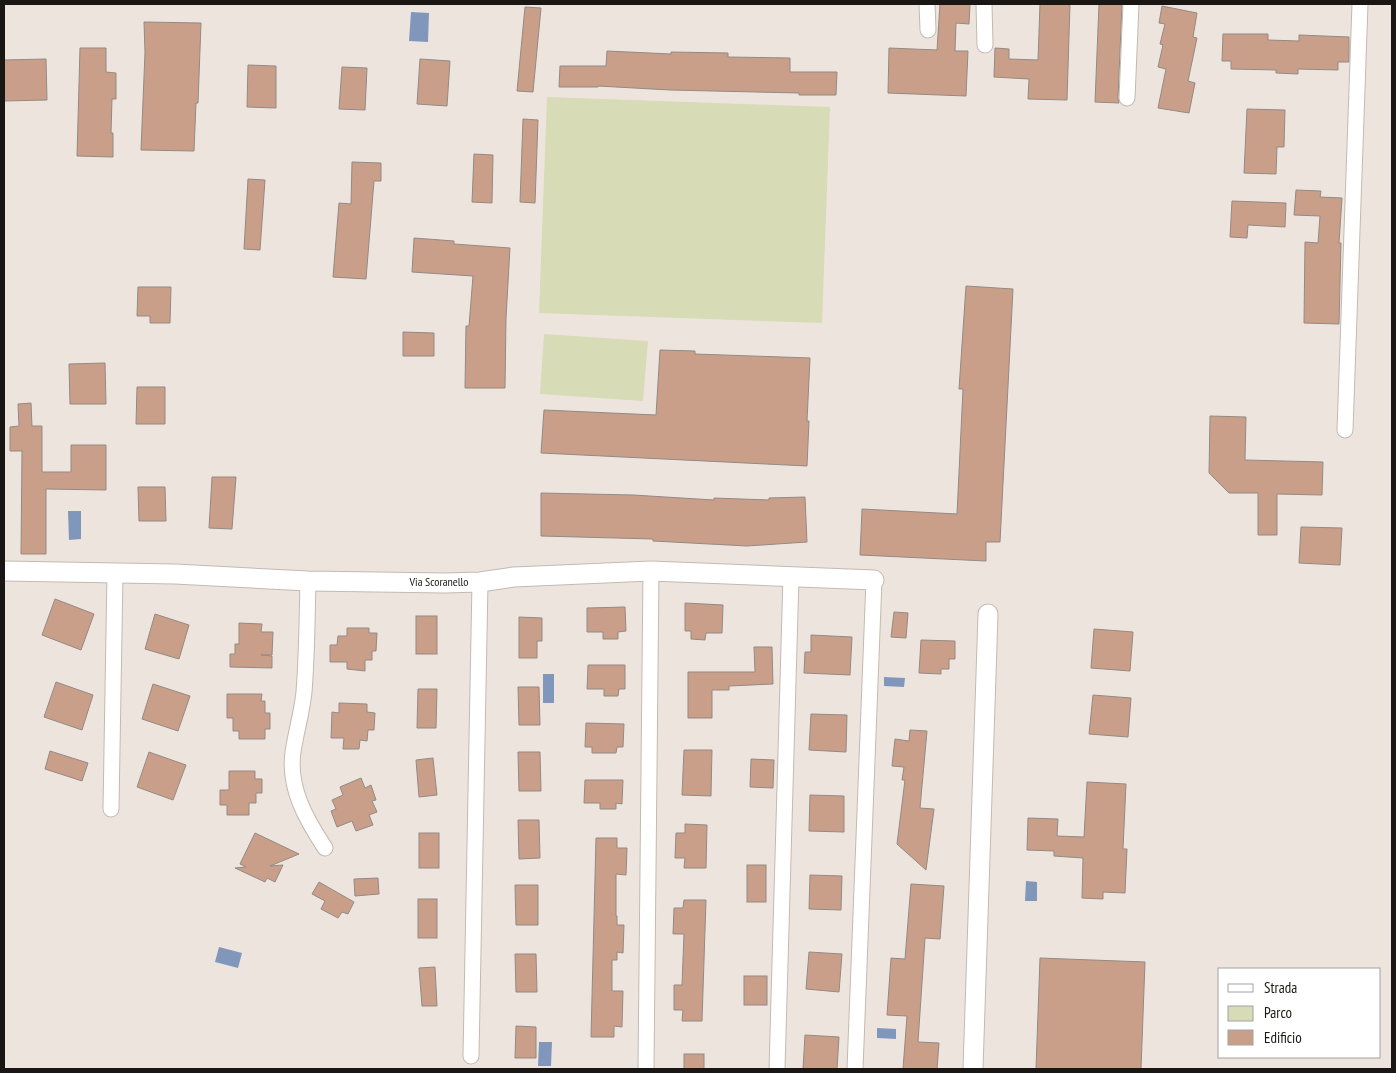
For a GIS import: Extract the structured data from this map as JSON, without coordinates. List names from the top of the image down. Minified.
{"streets":{"street":["Via Scoranello"]},"legend":["Strada","Parco","Edificio"]}
